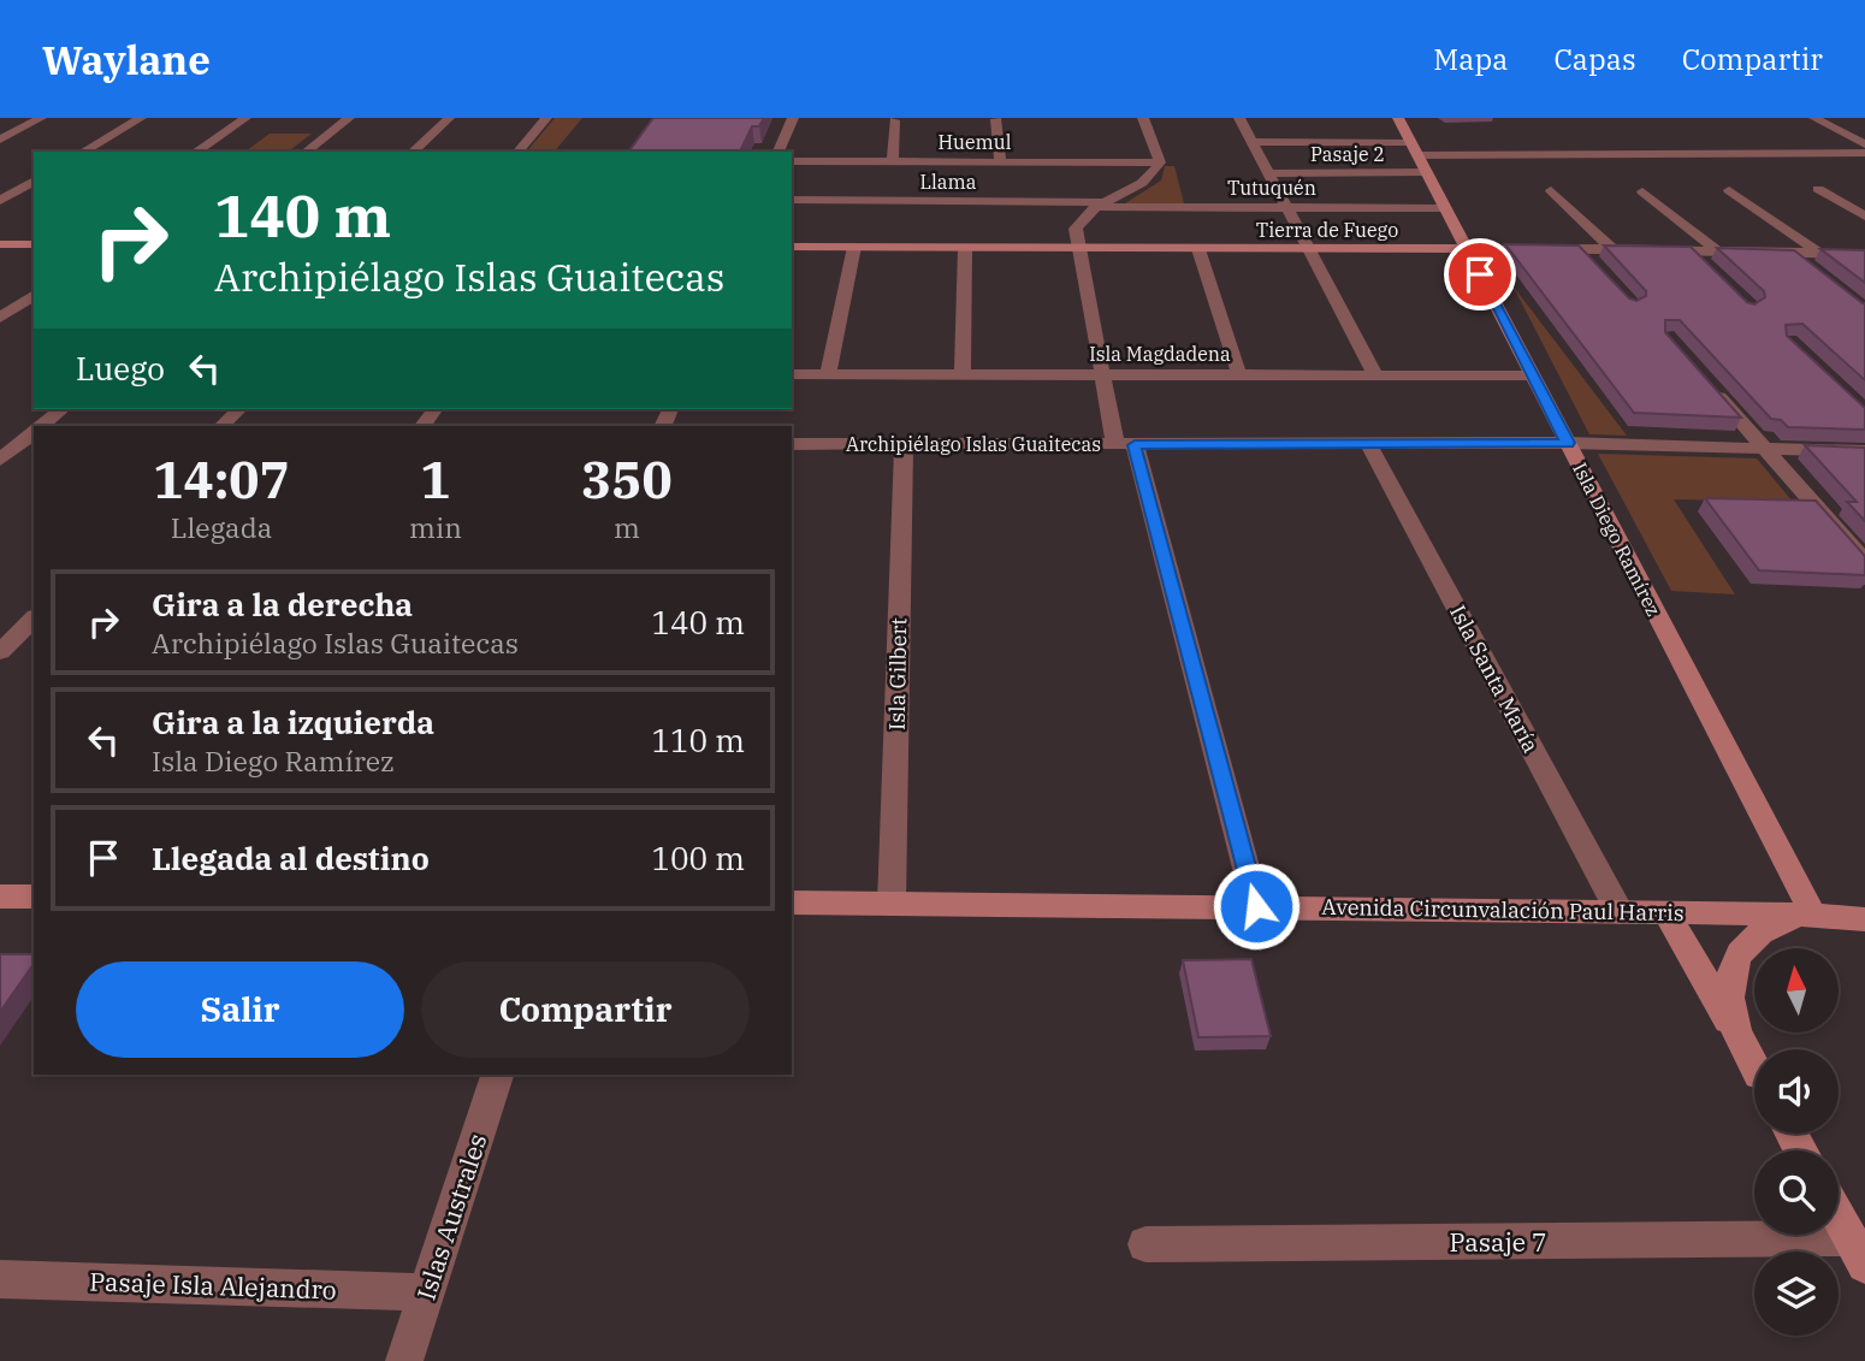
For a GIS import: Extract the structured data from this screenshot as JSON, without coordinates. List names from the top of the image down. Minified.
{"streets":{"street":["Huemul","Pasaje 2","Llama","Tutuquén","Tierra de Fuego","Isla Magdadena","Archipiélago Islas Guaitecas","Isla Diego Ramírez","Isla Gilbert","Isla Santa María","Avenida Circunvalación Paul Harris","Islas Australes","Pasaje 7","Pasaje Isla Alejandro"]},"crossings":[["Pasaje 2","Isla Diego Ramírez"],["Llama","Tutuquén"],["Tutuquén","Isla Diego Ramírez"],["Tierra de Fuego","Isla Diego Ramírez"],["Isla Magdadena","Isla Diego Ramírez"],["Archipiélago Islas Guaitecas","Isla Diego Ramírez"],["Archipiélago Islas Guaitecas","Isla Gilbert"],["Archipiélago Islas Guaitecas","Isla Santa María"],["Isla Diego Ramírez","Avenida Circunvalación Paul Harris"],["Isla Gilbert","Avenida Circunvalación Paul Harris"],["Isla Santa María","Avenida Circunvalación Paul Harris"],["Islas Australes","Pasaje Isla Alejandro"]],"north":"top","page":{"header":"Waylane","nav":["Mapa","Capas","Compartir"],"turn":["140 m","Archipiélago Islas Guaitecas"],"then":"Luego","eta":["14:07","Llegada","1","min","350","m"],"list":[{"name":"Gira a la derecha","note":"Archipiélago Islas Guaitecas","value":"140 m"},{"name":"Gira a la izquierda","note":"Isla Diego Ramírez","value":"110 m"},{"name":"Llegada al destino","value":"100 m"}],"buttons":["Salir","Compartir"]}}
